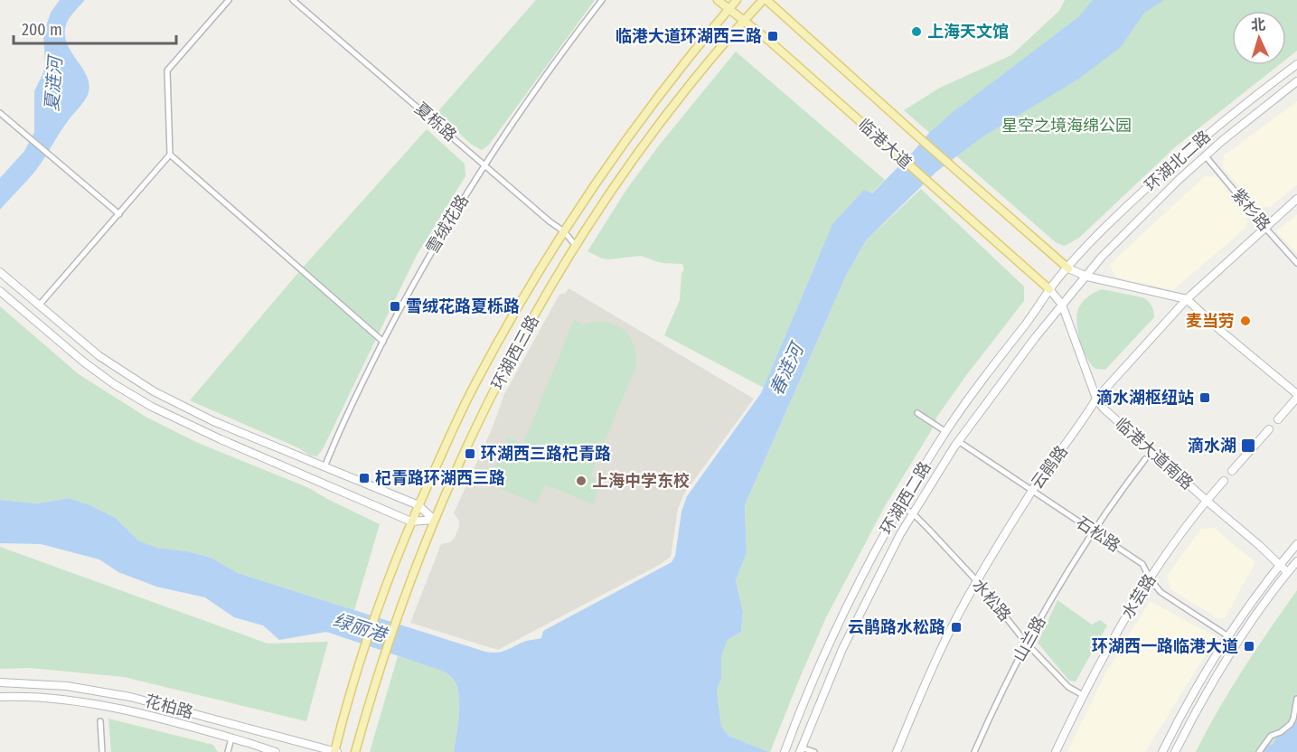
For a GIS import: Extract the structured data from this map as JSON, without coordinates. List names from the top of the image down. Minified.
{"streets":{"main road":["临港大道","环湖北二路","环湖西三路","临港大道南路","云鹃路","环湖西二路","水芸路","花柏路"],"street":["夏栎路","紫杉路","雪绒花路","石松路","水松路","山兰路"]},"crossings":[["夏栎路","雪绒花路"],["夏栎路","环湖西三路"],["临港大道","环湖北二路"],["临港大道","环湖西三路"],["临港大道","临港大道南路"],["临港大道","环湖西二路"],["环湖北二路","紫杉路"],["环湖北二路","环湖西二路"],["紫杉路","云鹃路"],["环湖西三路","花柏路"],["临港大道南路","云鹃路"],["临港大道南路","环湖西二路"],["临港大道南路","水芸路"],["云鹃路","石松路"],["云鹃路","水松路"],["环湖西二路","石松路"],["环湖西二路","水松路"],["石松路","水芸路"],["石松路","山兰路"],["水芸路","水松路"],["水松路","山兰路"]],"water":["夏涟河","春涟河","绿丽港"],"parks":["星空之境海绵公园"],"places":{"other":["上海天文馆","麦当劳","上海中学东校"],"transit":["临港大道环湖西三路","雪绒花路夏栎路","滴水湖枢纽站","滴水湖","环湖西三路杞青路","杞青路环湖西三路","云鹃路水松路","环湖西一路临港大道"]},"scale_bar":"200 m","north":"top"}
